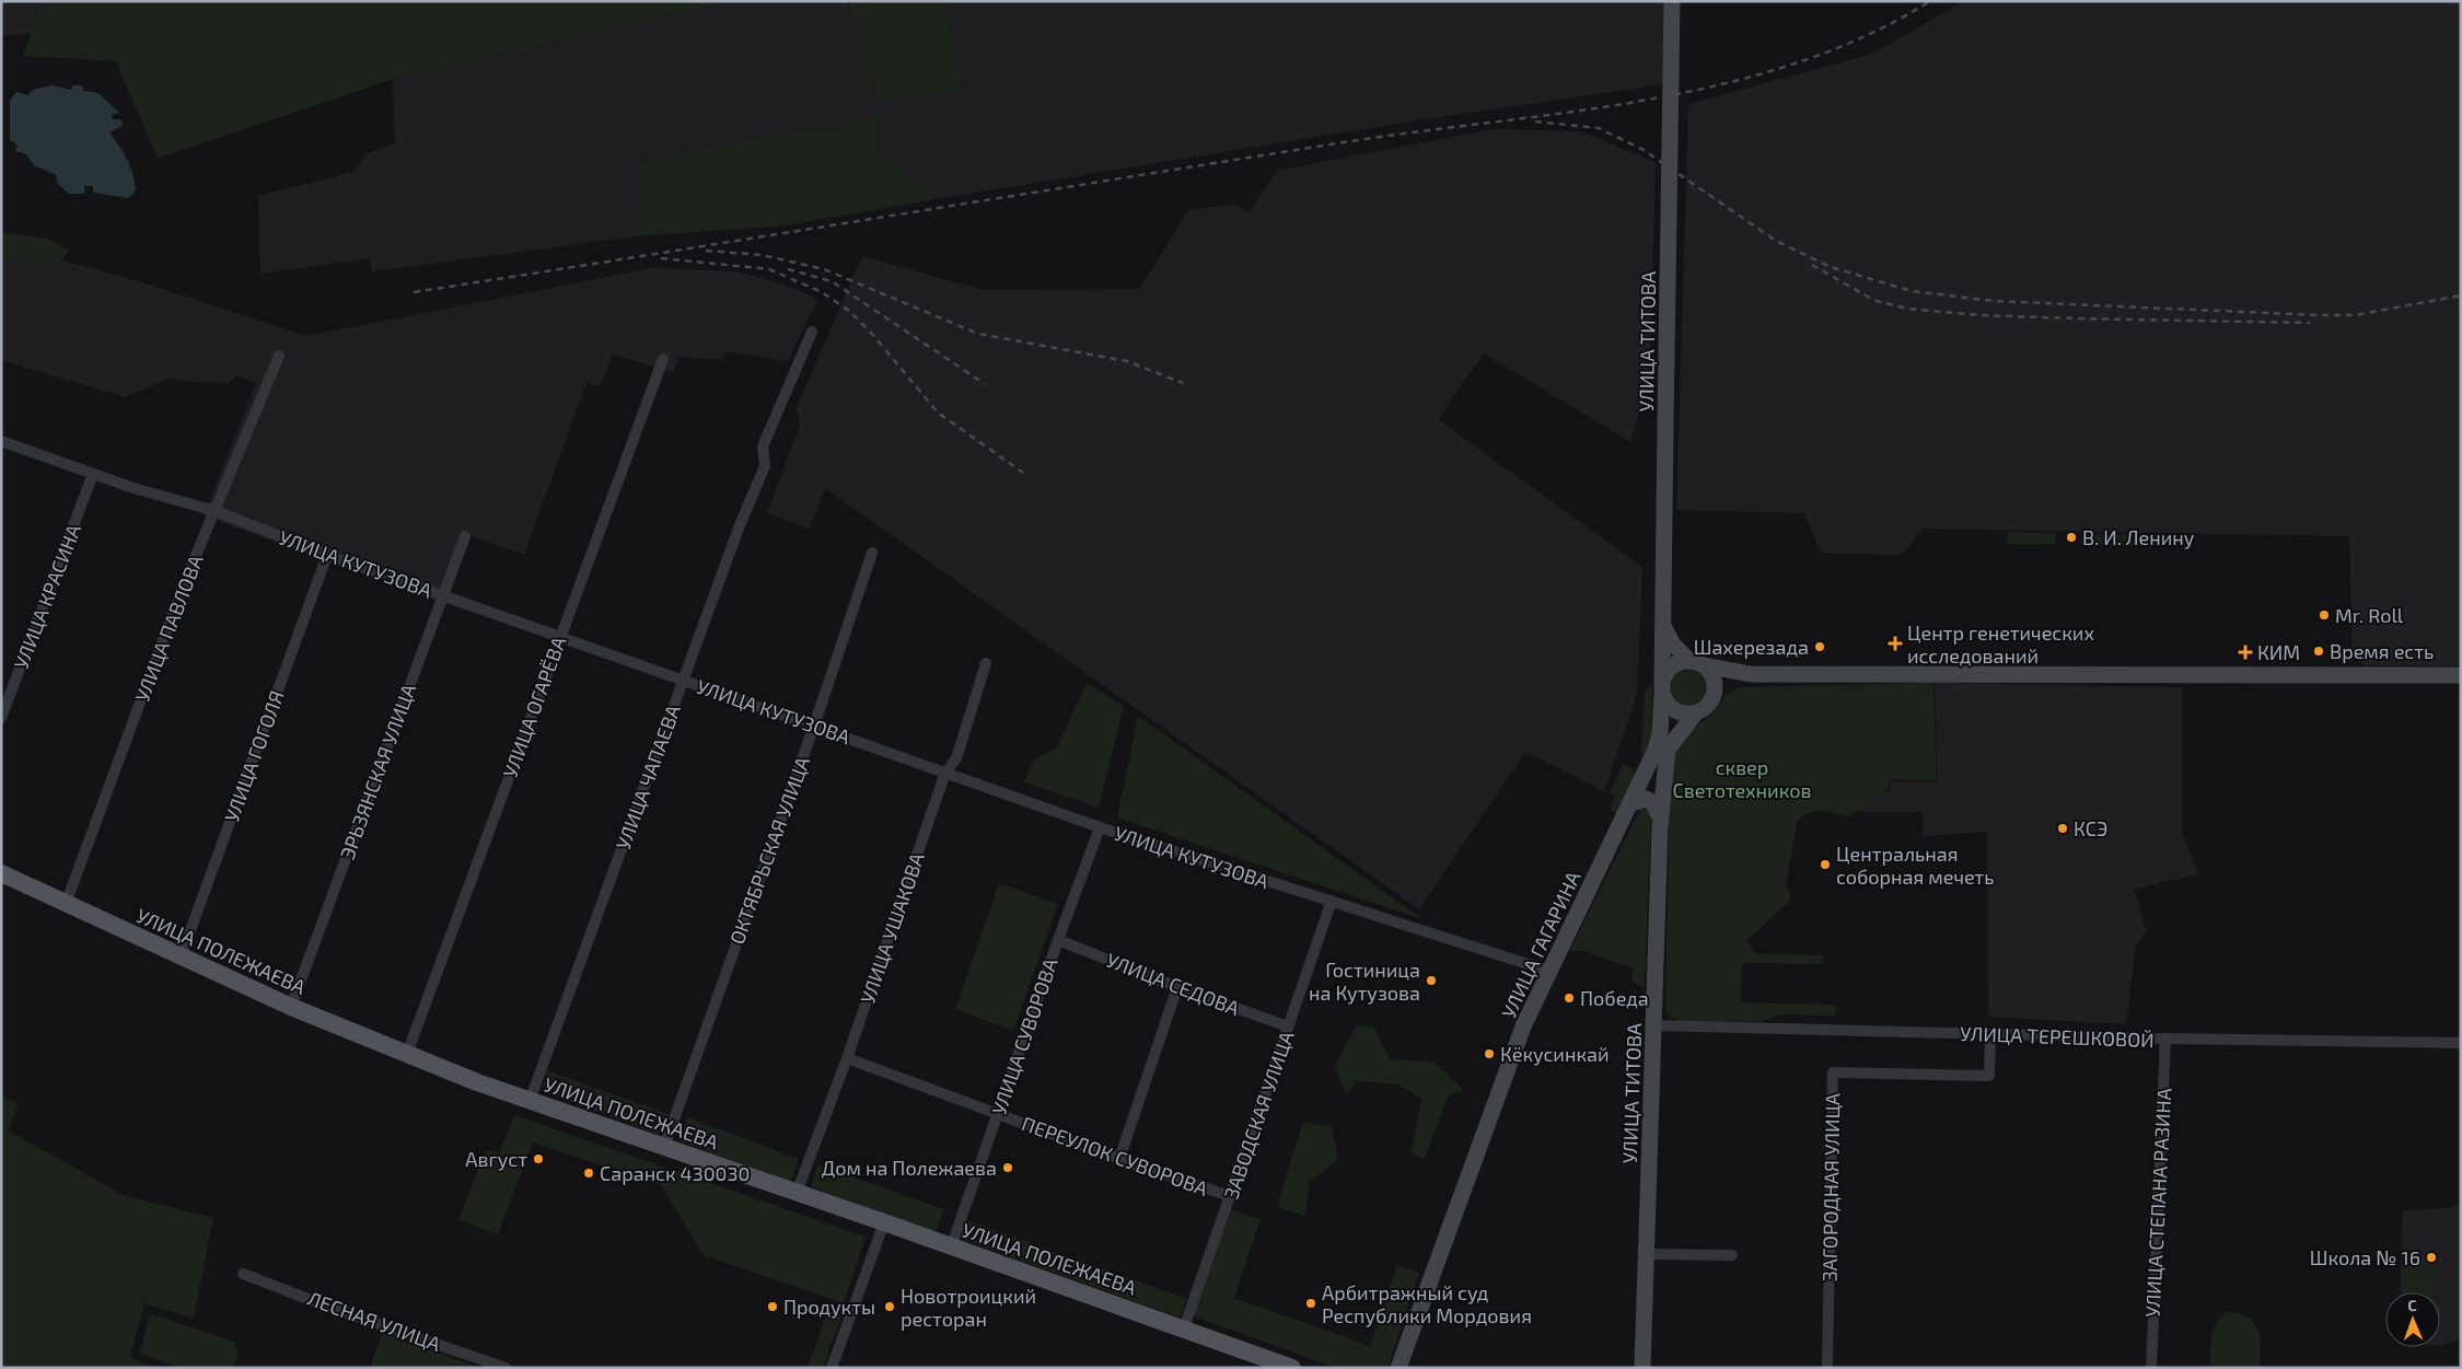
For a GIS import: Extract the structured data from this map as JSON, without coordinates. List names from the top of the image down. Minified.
{"streets":{"main road":["УЛИЦА ТИТОВА","УЛИЦА ГАГАРИНА","УЛИЦА ПОЛЕЖАЕВА"],"street":["УЛИЦА КУТУЗОВА","УЛИЦА КРАСИНА","УЛИЦА ПАВЛОВА","УЛИЦА ОГАРЁВА","УЛИЦА ГОГОЛЯ","ЭРЬЗЯНСКАЯ УЛИЦА","УЛИЦА ЧАПАЕВА","ОКТЯБРЬСКАЯ УЛИЦА","УЛИЦА УШАКОВА","УЛИЦА СЕДОВА","УЛИЦА СУВОРОВА","УЛИЦА ТЕРЕШКОВОЙ","ЗАВОДСКАЯ УЛИЦА","ПЕРЕУЛОК СУВОРОВА","ЗАГОРОДНАЯ УЛИЦА","УЛИЦА СТЕПАНА РАЗИНА","ЛЕСНАЯ УЛИЦА"]},"crossings":[["УЛИЦА ТИТОВА","УЛИЦА ГАГАРИНА"],["УЛИЦА ТИТОВА","УЛИЦА ТЕРЕШКОВОЙ"],["УЛИЦА КУТУЗОВА","УЛИЦА КРАСИНА"],["УЛИЦА КУТУЗОВА","УЛИЦА ПАВЛОВА"],["УЛИЦА КУТУЗОВА","УЛИЦА ОГАРЁВА"],["УЛИЦА КУТУЗОВА","УЛИЦА ГОГОЛЯ"],["УЛИЦА КУТУЗОВА","ЭРЬЗЯНСКАЯ УЛИЦА"],["УЛИЦА КУТУЗОВА","УЛИЦА ЧАПАЕВА"],["УЛИЦА КУТУЗОВА","ОКТЯБРЬСКАЯ УЛИЦА"],["УЛИЦА КУТУЗОВА","УЛИЦА УШАКОВА"],["УЛИЦА КУТУЗОВА","УЛИЦА ГАГАРИНА"],["УЛИЦА КУТУЗОВА","УЛИЦА СУВОРОВА"],["УЛИЦА КУТУЗОВА","ЗАВОДСКАЯ УЛИЦА"],["УЛИЦА ПАВЛОВА","УЛИЦА ПОЛЕЖАЕВА"],["УЛИЦА ОГАРЁВА","УЛИЦА ПОЛЕЖАЕВА"],["УЛИЦА ГОГОЛЯ","УЛИЦА ПОЛЕЖАЕВА"],["ЭРЬЗЯНСКАЯ УЛИЦА","УЛИЦА ПОЛЕЖАЕВА"],["УЛИЦА ЧАПАЕВА","УЛИЦА ПОЛЕЖАЕВА"],["ОКТЯБРЬСКАЯ УЛИЦА","УЛИЦА ПОЛЕЖАЕВА"],["УЛИЦА УШАКОВА","УЛИЦА ПОЛЕЖАЕВА"],["УЛИЦА УШАКОВА","ПЕРЕУЛОК СУВОРОВА"],["УЛИЦА ПОЛЕЖАЕВА","УЛИЦА СУВОРОВА"],["УЛИЦА ПОЛЕЖАЕВА","ЗАВОДСКАЯ УЛИЦА"],["УЛИЦА СЕДОВА","УЛИЦА СУВОРОВА"],["УЛИЦА СЕДОВА","ЗАВОДСКАЯ УЛИЦА"],["УЛИЦА СУВОРОВА","ПЕРЕУЛОК СУВОРОВА"],["УЛИЦА ТЕРЕШКОВОЙ","ЗАГОРОДНАЯ УЛИЦА"],["УЛИЦА ТЕРЕШКОВОЙ","УЛИЦА СТЕПАНА РАЗИНА"],["ЗАВОДСКАЯ УЛИЦА","ПЕРЕУЛОК СУВОРОВА"]],"parks":["сквер Светотехников"],"places":{"other":["В. И. Ленину","Mr. Roll","Шахерезада","Время есть","КСЭ","Центральная соборная мечеть","Гостиница на Кутузова","Победа","Кёкусинкай","Август","Дом на Полежаева","Саранск 430030","Школа № 16","Арбитражный суд Республики Мордовия","Продукты","Новотроицкий ресторан"],"health":["Центр генетических исследований","КИМ"]},"north":"top"}
